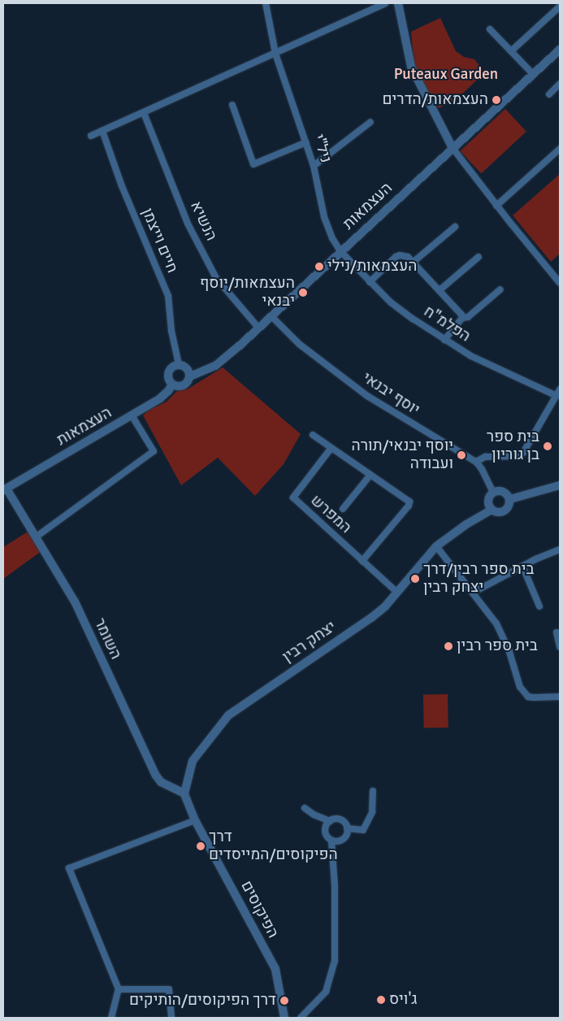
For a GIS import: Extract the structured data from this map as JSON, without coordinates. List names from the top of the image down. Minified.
{"streets":{"street":["ניל\"י","העצמאות","הנשיא","חיים וייצמן","הפלמ\"ח","יוסף יבנאי","המפרש","השומר","יצחק רבין","הפיקוסים"]},"crossings":[["ניל\"י","העצמאות"],["ניל\"י","הפלמ\"ח"],["העצמאות","הנשיא"],["העצמאות","חיים וייצמן"],["העצמאות","הפלמ\"ח"],["העצמאות","יוסף יבנאי"],["העצמאות","השומר"],["יוסף יבנאי","יצחק רבין"],["המפרש","יצחק רבין"],["השומר","יצחק רבין"]],"parks":["Puteaux Garden"],"places":["העצמאות/הדרים","העצמאות/נילי","העצמאות/יוסף יבנאי","בית ספר בן גוריון","יוסף יבנאי/תורה ועבודה","בית ספר רבין/דרך יצחק רבין","בית ספר רבין","דרך הפיקוסים/המייסדים","ג'ויס","דרך הפיקוסים/הותיקים"]}
